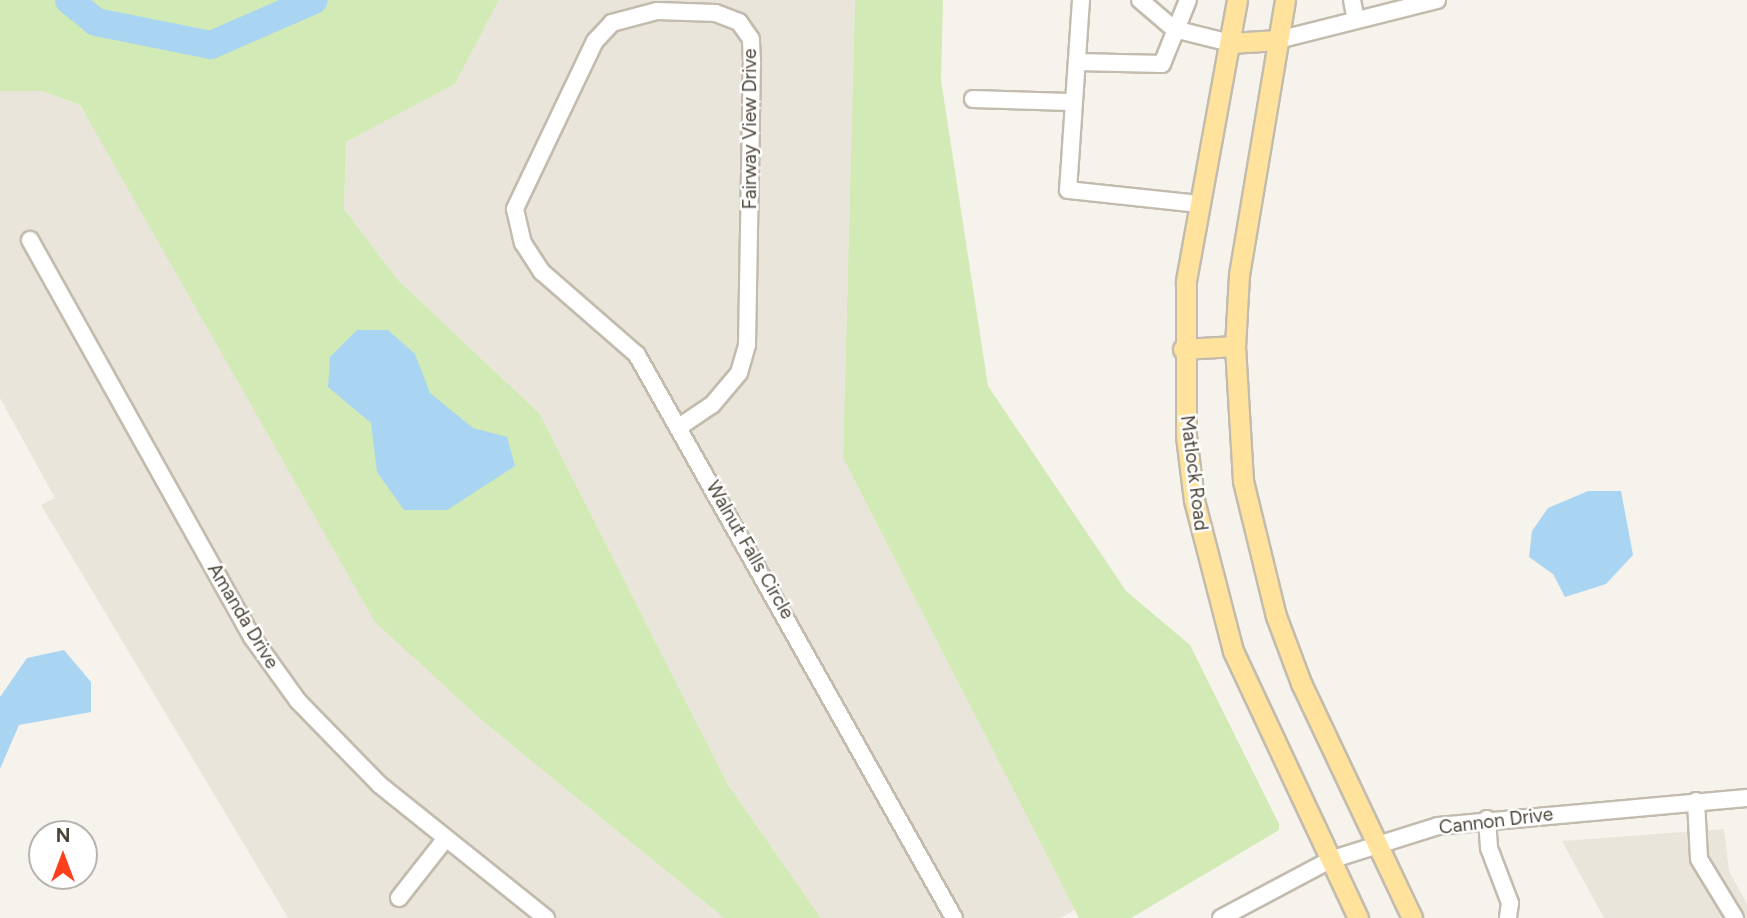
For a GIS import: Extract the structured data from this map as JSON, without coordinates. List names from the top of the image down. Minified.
{"streets":{"main road":["Matlock Road"],"street":["Fairway View Drive","Walnut Falls Circle","Amanda Drive","Cannon Drive"]},"crossings":[["Fairway View Drive","Walnut Falls Circle"],["Matlock Road","Cannon Drive"]],"north":"top"}
